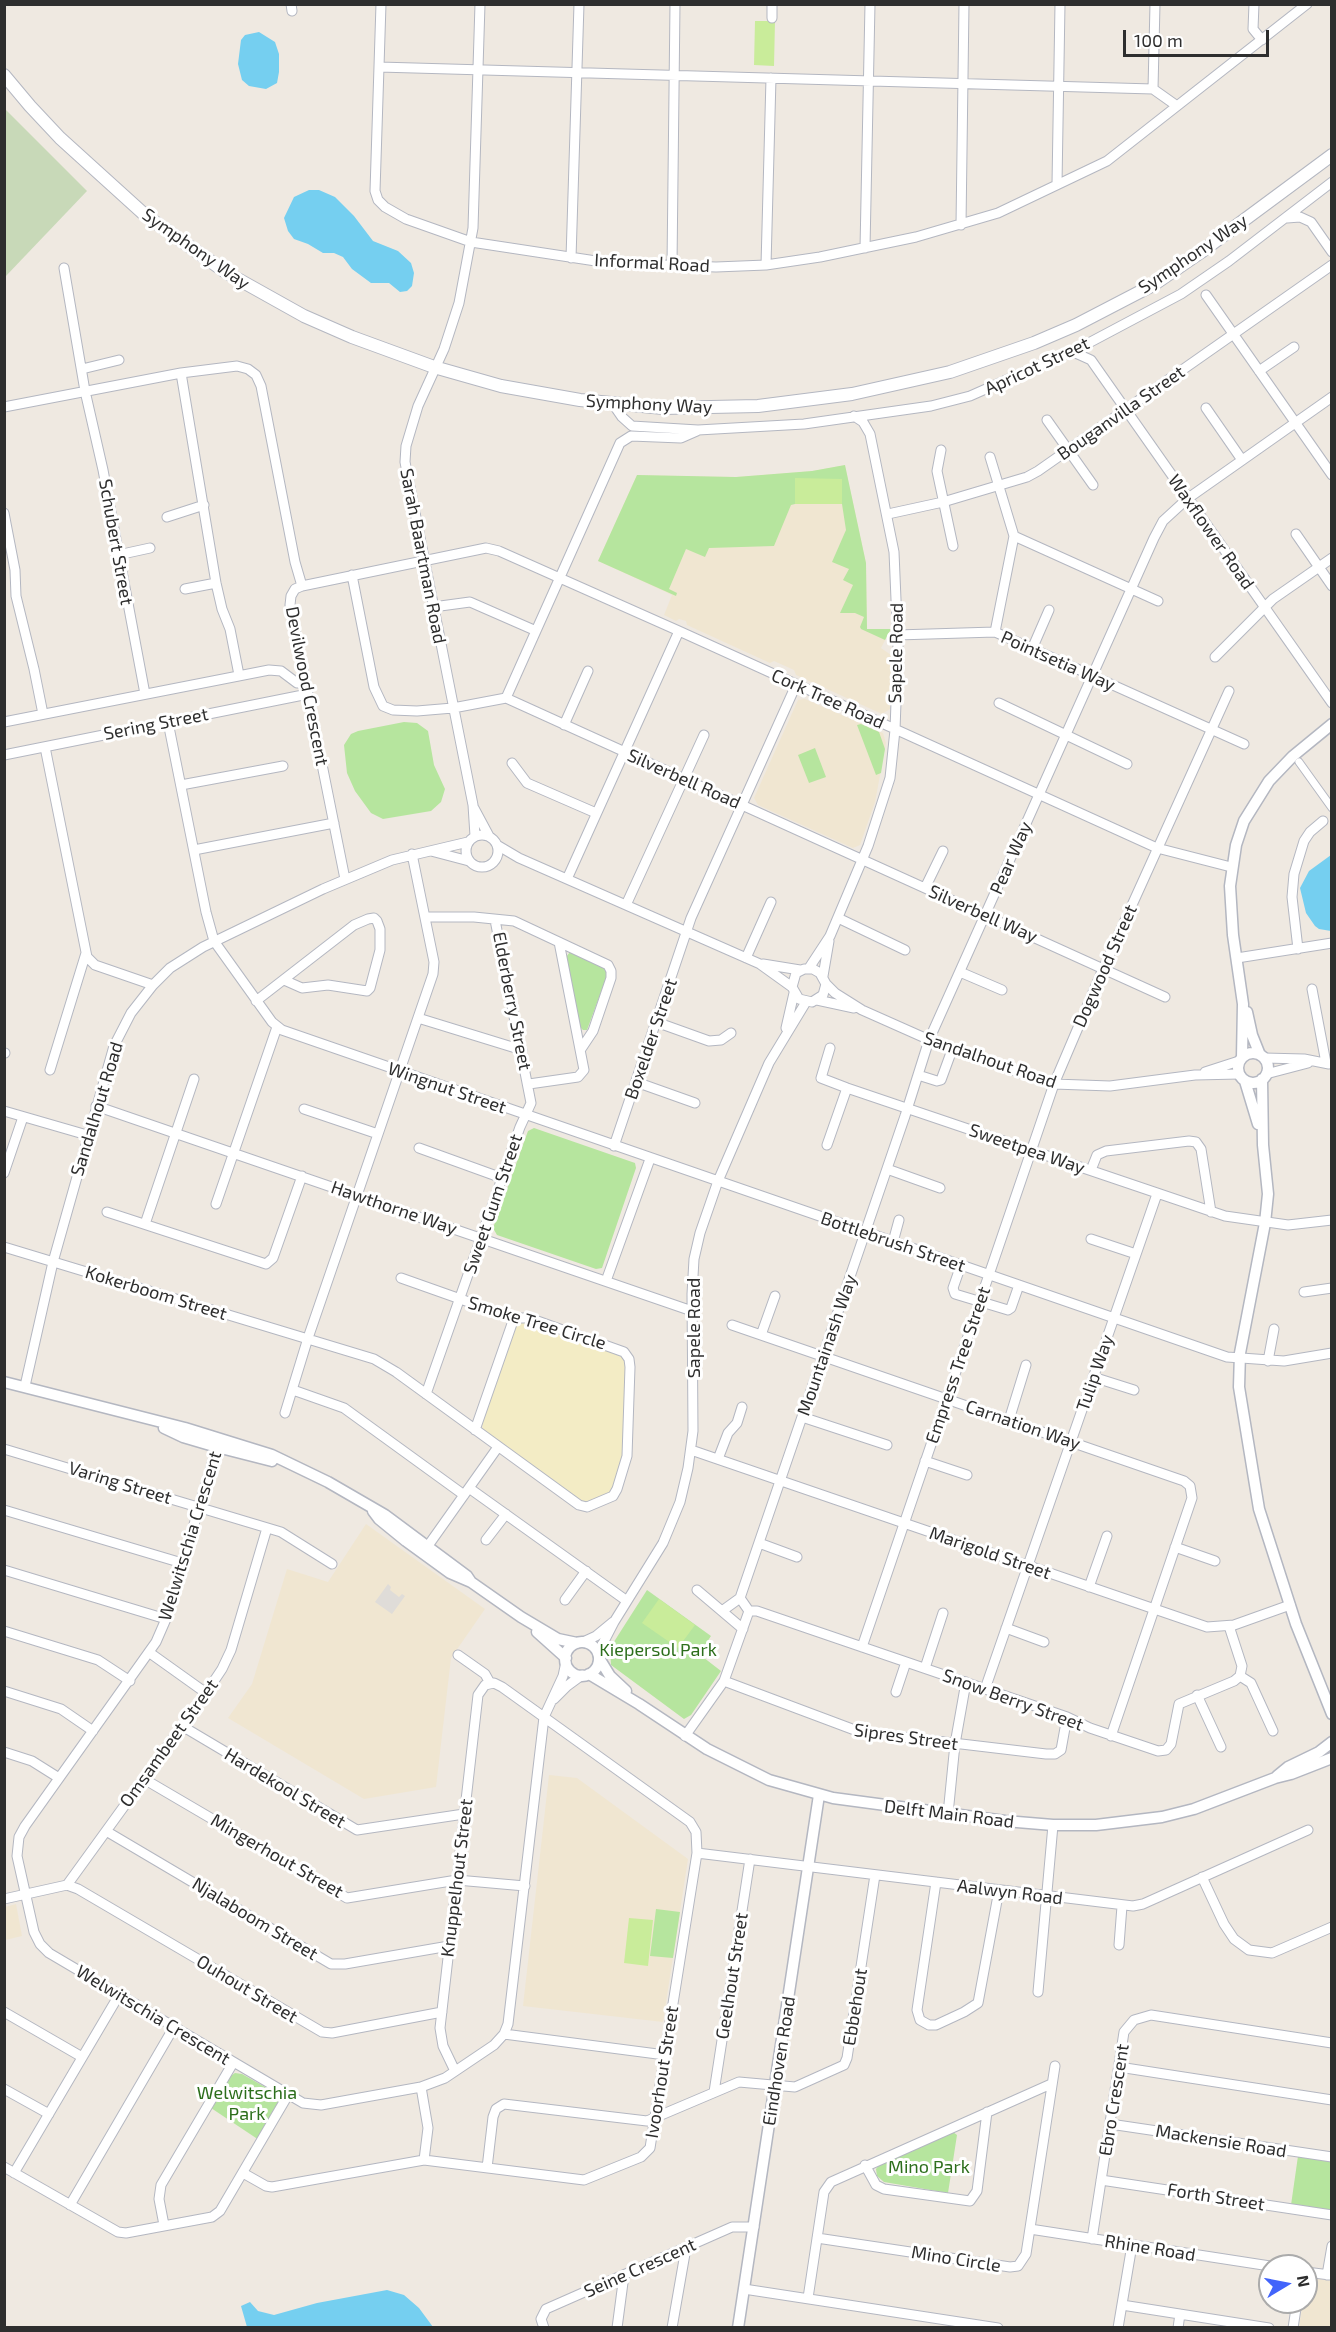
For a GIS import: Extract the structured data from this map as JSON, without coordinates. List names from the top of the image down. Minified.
{"streets":{"main road":["Symphony Way"],"street":["Informal Road","Apricot Street","Bouganvilla Street","Waxflower Road","Schubert Street","Sarah Baartman Road","Sapele Road","Pointsetia Way","Devilwood Crescent","Cork Tree Road","Sering Street","Silverbell Road","Pear Way","Silverbell Way","Dogwood Street","Elderberry Street","Boxelder Street","Sandalhout Road","Wingnut Street","Sweetpea Way","Sweet Gum Street","Hawthorne Way","Bottlebrush Street","Kokerboom Street","Smoke Tree Circle","Mountainash Way","Empress Tree Street","Tulip Way","Carnation Way","Varing Street","Welwitschia Crescent","Marigold Street","Snow Berry Street","Sipres Street","Omsambeet Street","Hardekool Street","Delft Main Road","Mingerhout Street","Knuppelhout Street","Aalwyn Road","Njalaboom Street","Geelhout Street","Ouhout Street","Ebbehout","Eindhoven Road","Ivoorhout Street","Ebro Crescent","Mackensie Road","Forth Street","Rhine Road","Mino Circle","Seine Crescent"]},"crossings":[["Symphony Way","Apricot Street"],["Symphony Way","Sarah Baartman Road"],["Informal Road","Sarah Baartman Road"],["Apricot Street","Sapele Road"],["Apricot Street","Cork Tree Road"],["Apricot Street","Silverbell Road"],["Bouganvilla Street","Waxflower Road"],["Bouganvilla Street","Sapele Road"],["Waxflower Road","Pear Way"],["Sarah Baartman Road","Devilwood Crescent"],["Sarah Baartman Road","Cork Tree Road"],["Sapele Road","Pointsetia Way"],["Sapele Road","Cork Tree Road"],["Sapele Road","Silverbell Road"],["Sapele Road","Silverbell Way"],["Sapele Road","Sandalhout Road"],["Sapele Road","Wingnut Street"],["Sapele Road","Hawthorne Way"],["Sapele Road","Bottlebrush Street"],["Sapele Road","Marigold Street"],["Sapele Road","Delft Main Road"],["Pointsetia Way","Pear Way"],["Pointsetia Way","Dogwood Street"],["Devilwood Crescent","Cork Tree Road"],["Devilwood Crescent","Sering Street"],["Devilwood Crescent","Sandalhout Road"],["Cork Tree Road","Pear Way"],["Cork Tree Road","Dogwood Street"],["Cork Tree Road","Boxelder Street"],["Silverbell Road","Silverbell Way"],["Silverbell Road","Boxelder Street"],["Pear Way","Silverbell Way"],["Pear Way","Sandalhout Road"],["Pear Way","Mountainash Way"],["Silverbell Way","Dogwood Street"],["Dogwood Street","Sandalhout Road"],["Dogwood Street","Empress Tree Street"],["Elderberry Street","Wingnut Street"],["Elderberry Street","Sweet Gum Street"],["Boxelder Street","Wingnut Street"],["Sandalhout Road","Wingnut Street"],["Sandalhout Road","Hawthorne Way"],["Sandalhout Road","Kokerboom Street"],["Sandalhout Road","Mountainash Way"],["Sandalhout Road","Empress Tree Street"],["Wingnut Street","Sweet Gum Street"],["Wingnut Street","Bottlebrush Street"],["Sweetpea Way","Mountainash Way"],["Sweetpea Way","Empress Tree Street"],["Sweetpea Way","Tulip Way"],["Sweet Gum Street","Hawthorne Way"],["Sweet Gum Street","Kokerboom Street"],["Sweet Gum Street","Smoke Tree Circle"],["Bottlebrush Street","Mountainash Way"],["Bottlebrush Street","Empress Tree Street"],["Bottlebrush Street","Tulip Way"],["Kokerboom Street","Smoke Tree Circle"],["Mountainash Way","Carnation Way"],["Mountainash Way","Marigold Street"],["Empress Tree Street","Carnation Way"],["Empress Tree Street","Marigold Street"],["Empress Tree Street","Snow Berry Street"],["Tulip Way","Carnation Way"],["Tulip Way","Marigold Street"],["Tulip Way","Snow Berry Street"],["Carnation Way","Marigold Street"],["Carnation Way","Snow Berry Street"],["Varing Street","Welwitschia Crescent"],["Varing Street","Omsambeet Street"],["Welwitschia Crescent","Knuppelhout Street"],["Snow Berry Street","Sipres Street"],["Omsambeet Street","Hardekool Street"],["Omsambeet Street","Mingerhout Street"],["Omsambeet Street","Njalaboom Street"],["Omsambeet Street","Ouhout Street"],["Hardekool Street","Knuppelhout Street"],["Delft Main Road","Eindhoven Road"],["Mingerhout Street","Knuppelhout Street"],["Knuppelhout Street","Njalaboom Street"],["Knuppelhout Street","Ouhout Street"],["Knuppelhout Street","Ivoorhout Street"],["Aalwyn Road","Geelhout Street"],["Aalwyn Road","Ebbehout"],["Aalwyn Road","Eindhoven Road"],["Aalwyn Road","Ivoorhout Street"],["Ebbehout","Eindhoven Road"],["Eindhoven Road","Seine Crescent"],["Ebro Crescent","Mackensie Road"],["Ebro Crescent","Forth Street"],["Ebro Crescent","Rhine Road"],["Rhine Road","Mino Circle"]],"parks":["Kiepersol Park","Welwitschia Park","Mino Park"],"scale_bar":"100 m","north":"right"}
